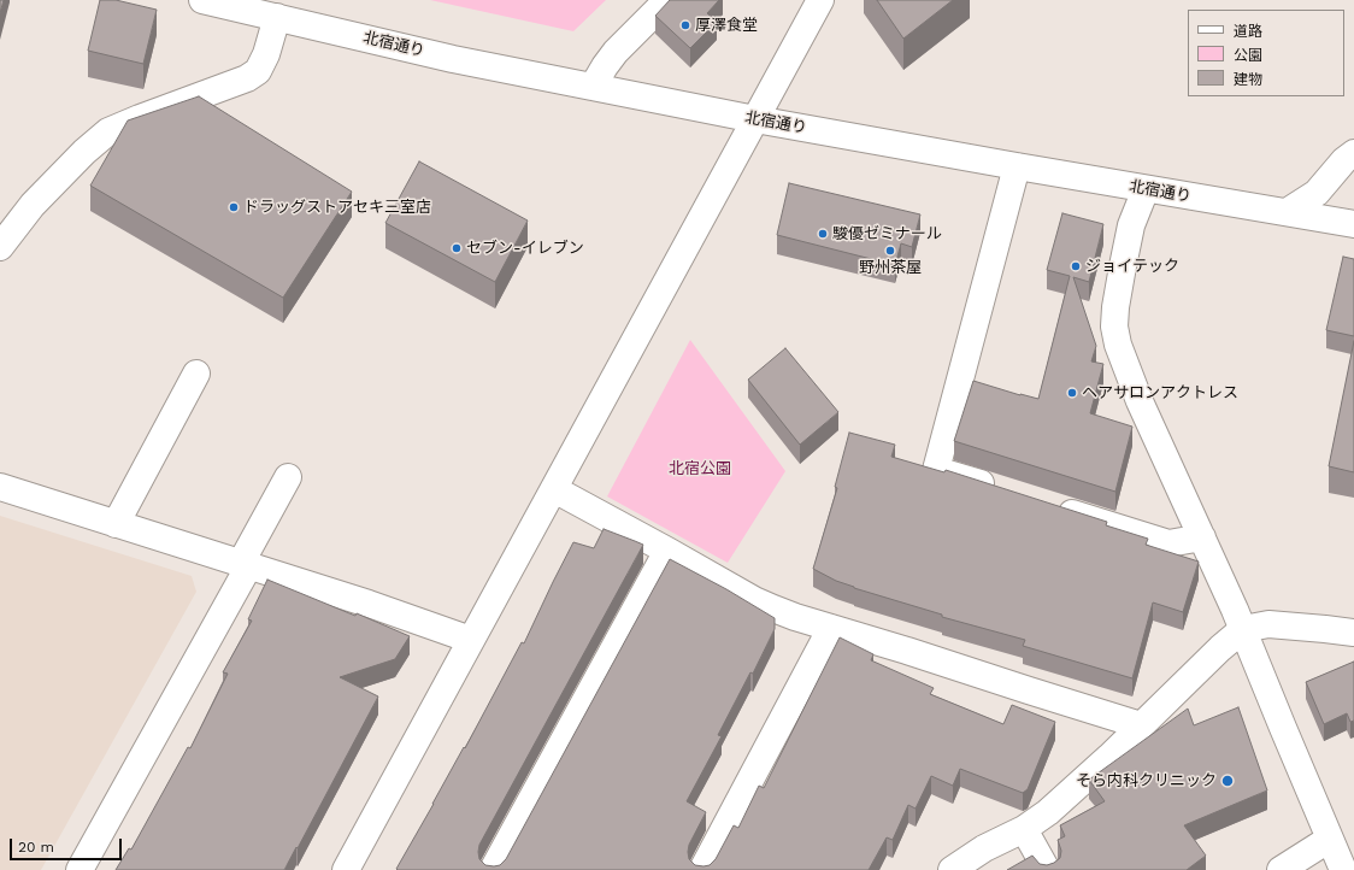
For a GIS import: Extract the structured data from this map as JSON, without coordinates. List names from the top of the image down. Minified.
{"streets":{"street":["北宿通り"]},"parks":["北宿公園"],"places":["厚澤食堂","ドラッグストアセキ三室店","駿優ゼミナール","セブン-イレブン","野州茶屋","ジョイテック","ヘアサロンアクトレス","そら内科クリニック"],"legend":["道路","公園","建物"],"scale_bar":"20 m"}
